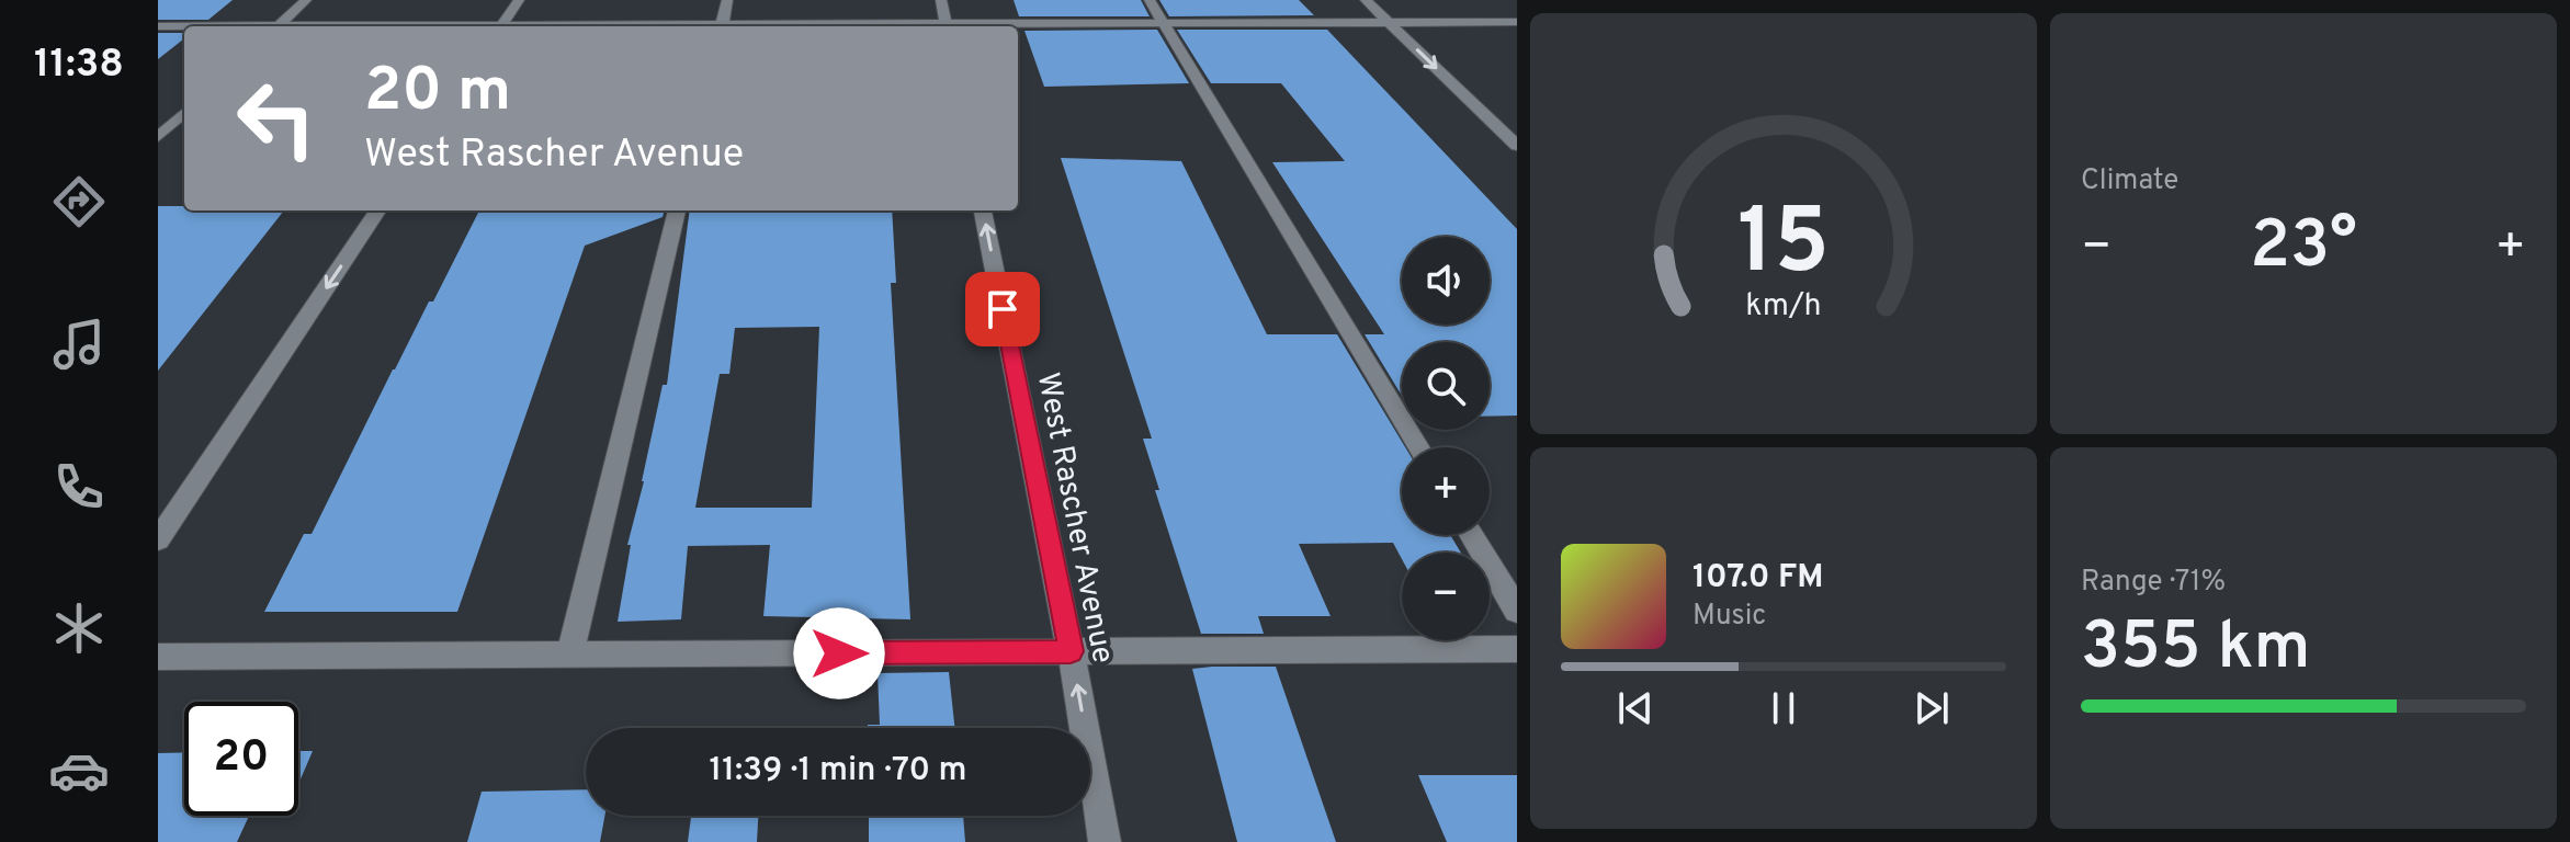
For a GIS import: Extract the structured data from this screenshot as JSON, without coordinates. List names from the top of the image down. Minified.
{"streets":{"street":["West Rascher Avenue"]},"one_way":["West Rascher Avenue"],"page":{"tabs":"11:38","tile":["Climate",["Range · 71%","355 km"]],"turn":["20 m","West Rascher Avenue"],"heat":["−","23°","+"],"map_buttons":["+","−"],"song":["107.0 FM","Music"],"limit":"20","trip":"11:39 · 1 min · 70 m","gauge":["15","km/h"]}}
